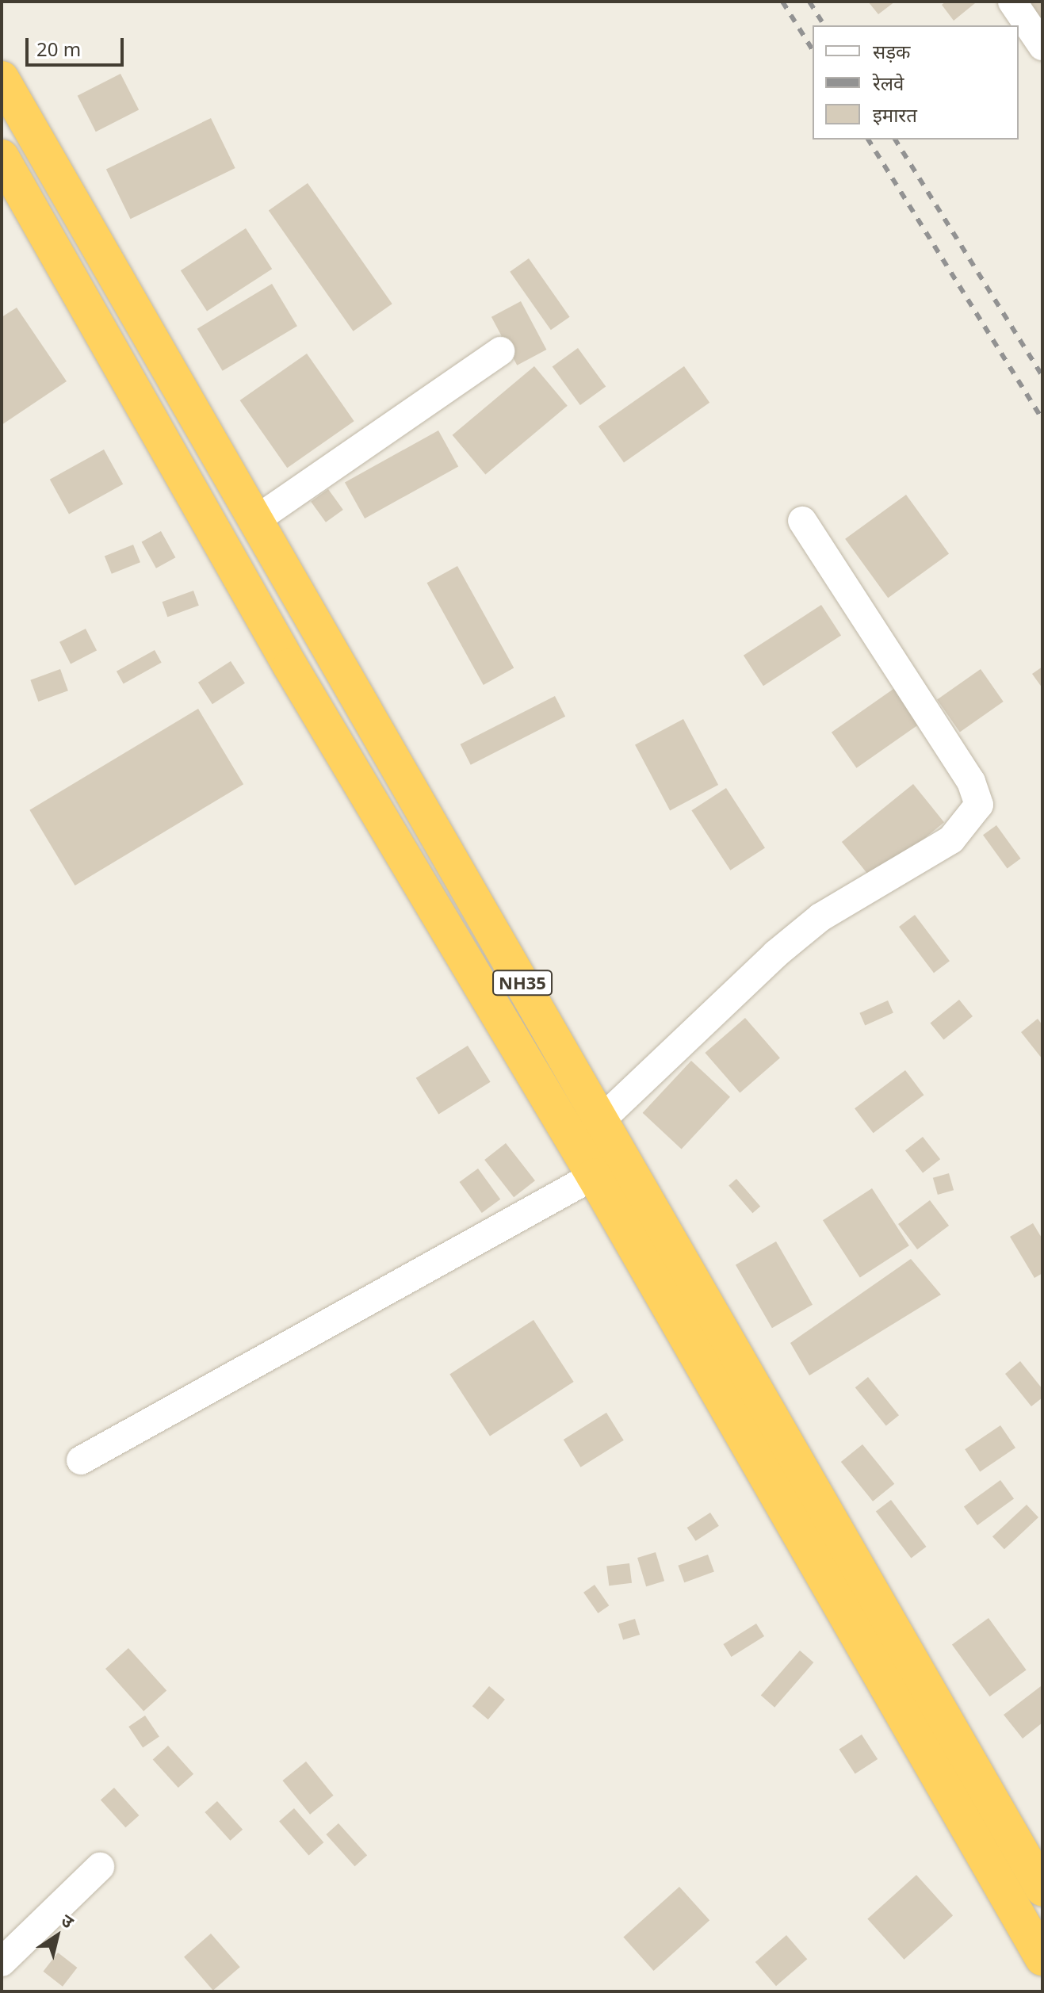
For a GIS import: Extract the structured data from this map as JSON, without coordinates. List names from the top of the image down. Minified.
{"streets":{"highway":["NH35"]},"legend":["सड़क","रेलवे","इमारत"],"scale_bar":"20 m","north":"top right"}
